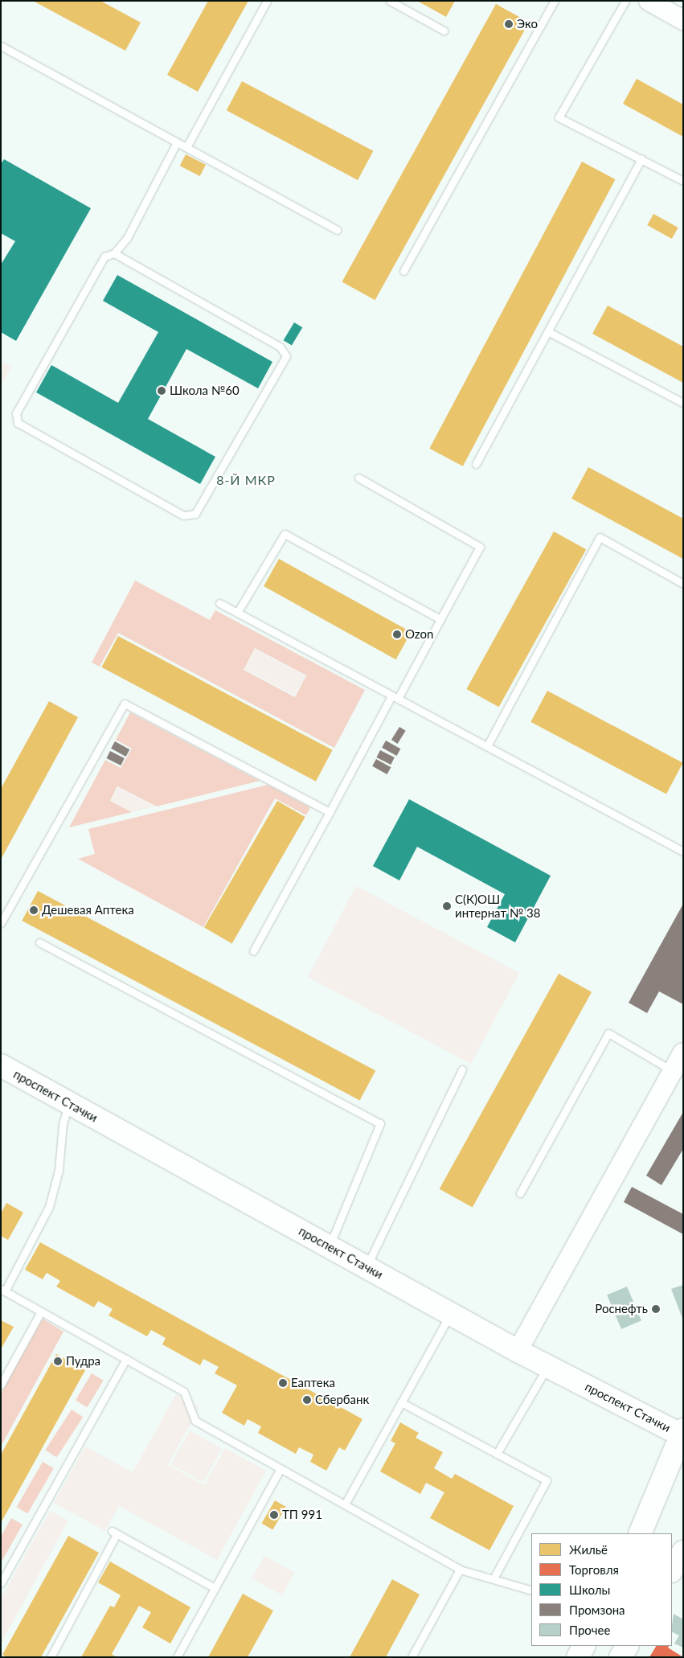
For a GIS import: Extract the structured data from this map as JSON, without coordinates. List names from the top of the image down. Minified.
{"streets":{"main road":["проспект Стачки"]},"districts":["8-Й МКР"],"places":["Эко","Школа №60","Ozon","С(К)ОШ интернат № 38","Дешевая Аптека","Роснефть","Пудра","Еаптека","Сбербанк","ТП 991"],"legend":["Жильё","Торговля","Школы","Промзона","Прочее"]}
